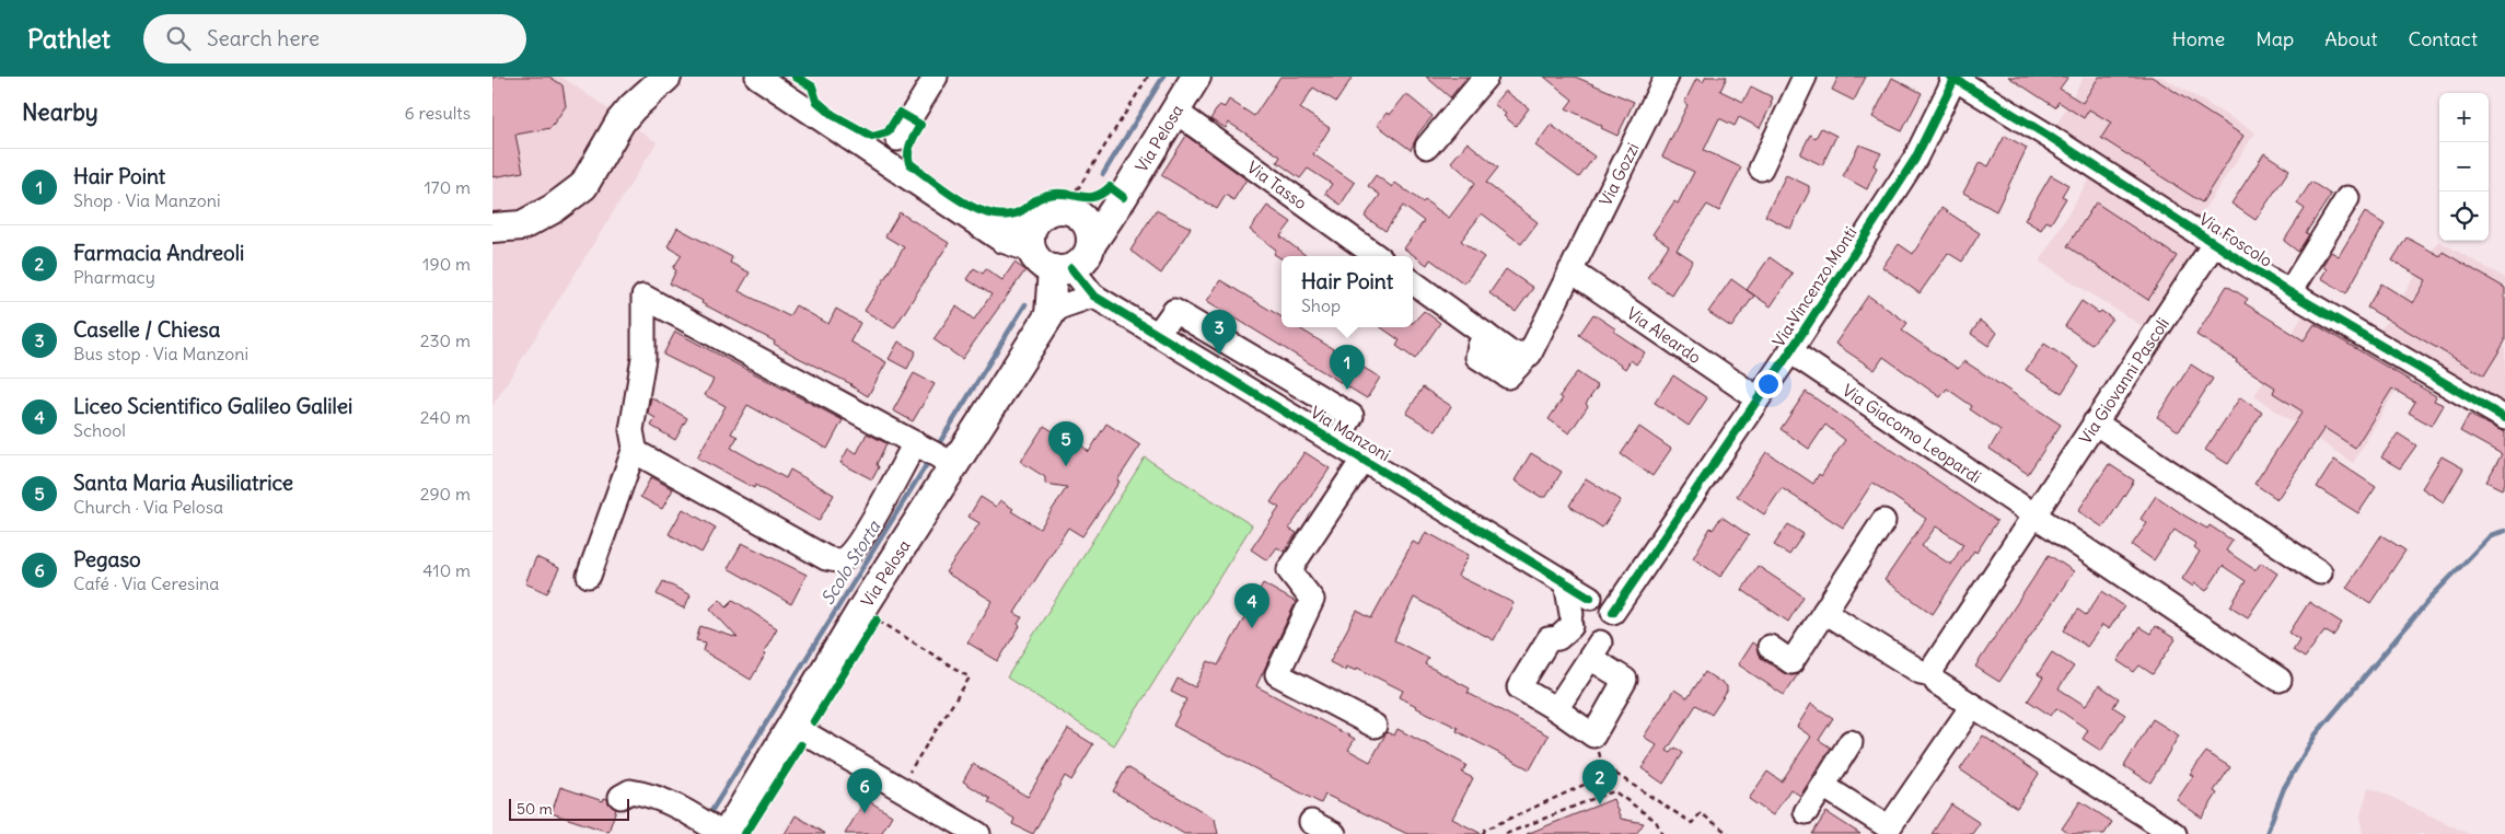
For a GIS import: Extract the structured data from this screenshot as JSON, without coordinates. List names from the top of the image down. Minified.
{"streets":{"main road":["Via Pelosa"],"street":["Via Gozzi","Via Tasso","Via Foscolo","Via Vincenzo Monti","Via Aleardo","Via Giovanni Pascoli","Via Manzoni","Via Giacomo Leopardi"]},"crossings":[["Via Pelosa","Via Tasso"],["Via Gozzi","Via Aleardo"],["Via Foscolo","Via Vincenzo Monti"],["Via Foscolo","Via Giovanni Pascoli"],["Via Vincenzo Monti","Via Aleardo"],["Via Vincenzo Monti","Via Manzoni"],["Via Vincenzo Monti","Via Giacomo Leopardi"],["Via Giovanni Pascoli","Via Giacomo Leopardi"]],"water":["Scolo Storta"],"scale_bar":"50 m","page":{"header":"Pathlet","search":"Search here","nav":["Home","Map","About","Contact"],"heading":["Nearby","6 results"],"map_buttons":["+","−"],"list":[{"mark":"1","name":"Hair Point","note":"Shop · Via Manzoni","value":"170 m"},{"mark":"2","name":"Farmacia Andreoli","note":"Pharmacy","value":"190 m"},{"mark":"3","name":"Caselle / Chiesa","note":"Bus stop · Via Manzoni","value":"230 m"},{"mark":"4","name":"Liceo Scientifico Galileo Galilei","note":"School","value":"240 m"},{"mark":"5","name":"Santa Maria Ausiliatrice","note":"Church · Via Pelosa","value":"290 m"},{"mark":"6","name":"Pegaso","note":"Café · Via Ceresina","value":"410 m"}],"popup":["Hair Point","Shop"],"pins":["3","1","5","4","2","6"],"scale":"50 m"}}
